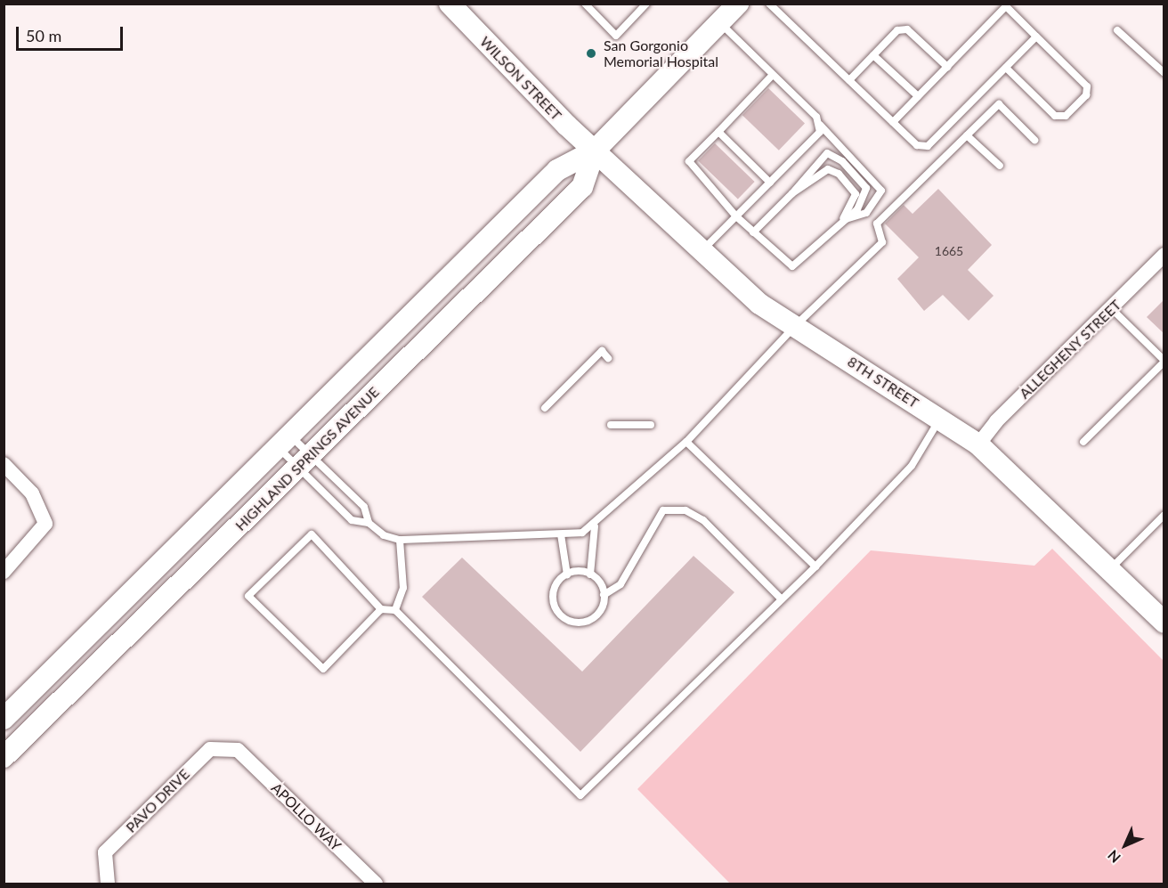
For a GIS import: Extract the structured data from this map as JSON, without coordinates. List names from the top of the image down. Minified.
{"streets":{"main road":["WILSON STREET","8TH STREET","HIGHLAND SPRINGS AVENUE"],"street":["ALLEGHENY STREET","PAVO DRIVE","APOLLO WAY"]},"crossings":[["WILSON STREET","8TH STREET"],["WILSON STREET","HIGHLAND SPRINGS AVENUE"],["ALLEGHENY STREET","8TH STREET"],["8TH STREET","HIGHLAND SPRINGS AVENUE"],["PAVO DRIVE","APOLLO WAY"]],"places":["San Gorgonio Memorial Hospital"],"house_numbers":["1665"],"scale_bar":"50 m","north":"bottom left"}
